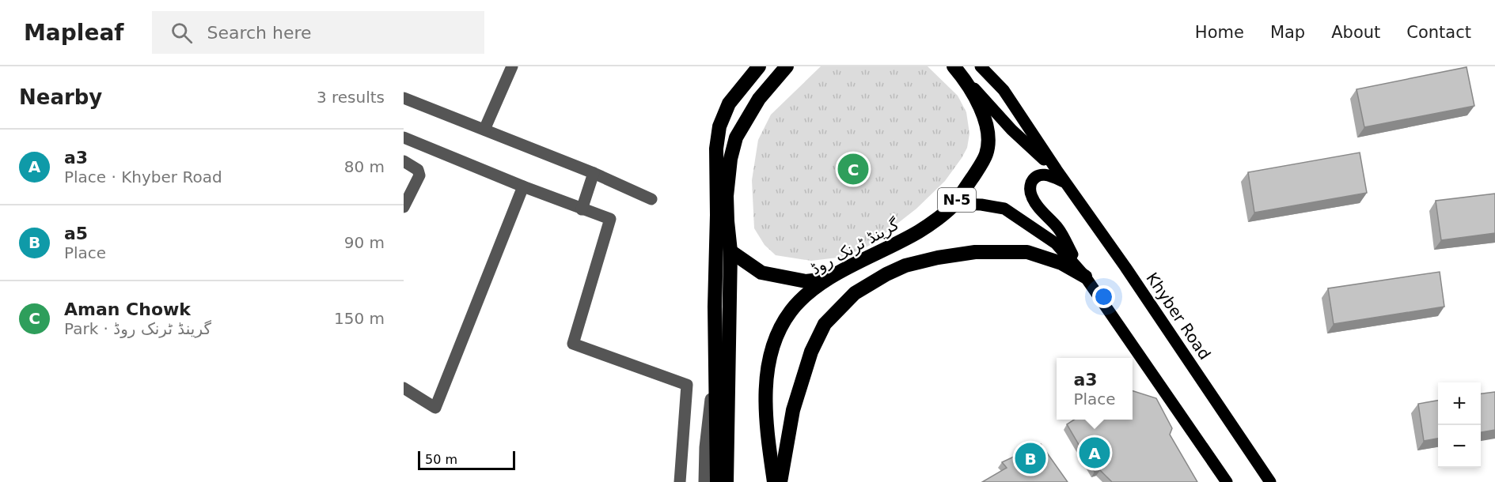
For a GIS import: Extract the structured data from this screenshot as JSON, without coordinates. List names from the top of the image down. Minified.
{"streets":{"highway":["N-5","گرینڈ ٹرنک روڈ"],"main road":["Khyber Road"]},"scale_bar":"50 m","page":{"header":"Mapleaf","search":"Search here","nav":["Home","Map","About","Contact"],"heading":["Nearby","3 results"],"list":[{"mark":"A","name":"a3","note":"Place · Khyber Road","value":"80 m"},{"mark":"B","name":"a5","note":"Place","value":"90 m"},{"mark":"C","name":"Aman Chowk","note":"Park · گرینڈ ٹرنک روڈ","value":"150 m"}],"pins":["C","A","B"],"popup":["a3","Place"],"map_buttons":["+","−"],"scale":"50 m"}}
